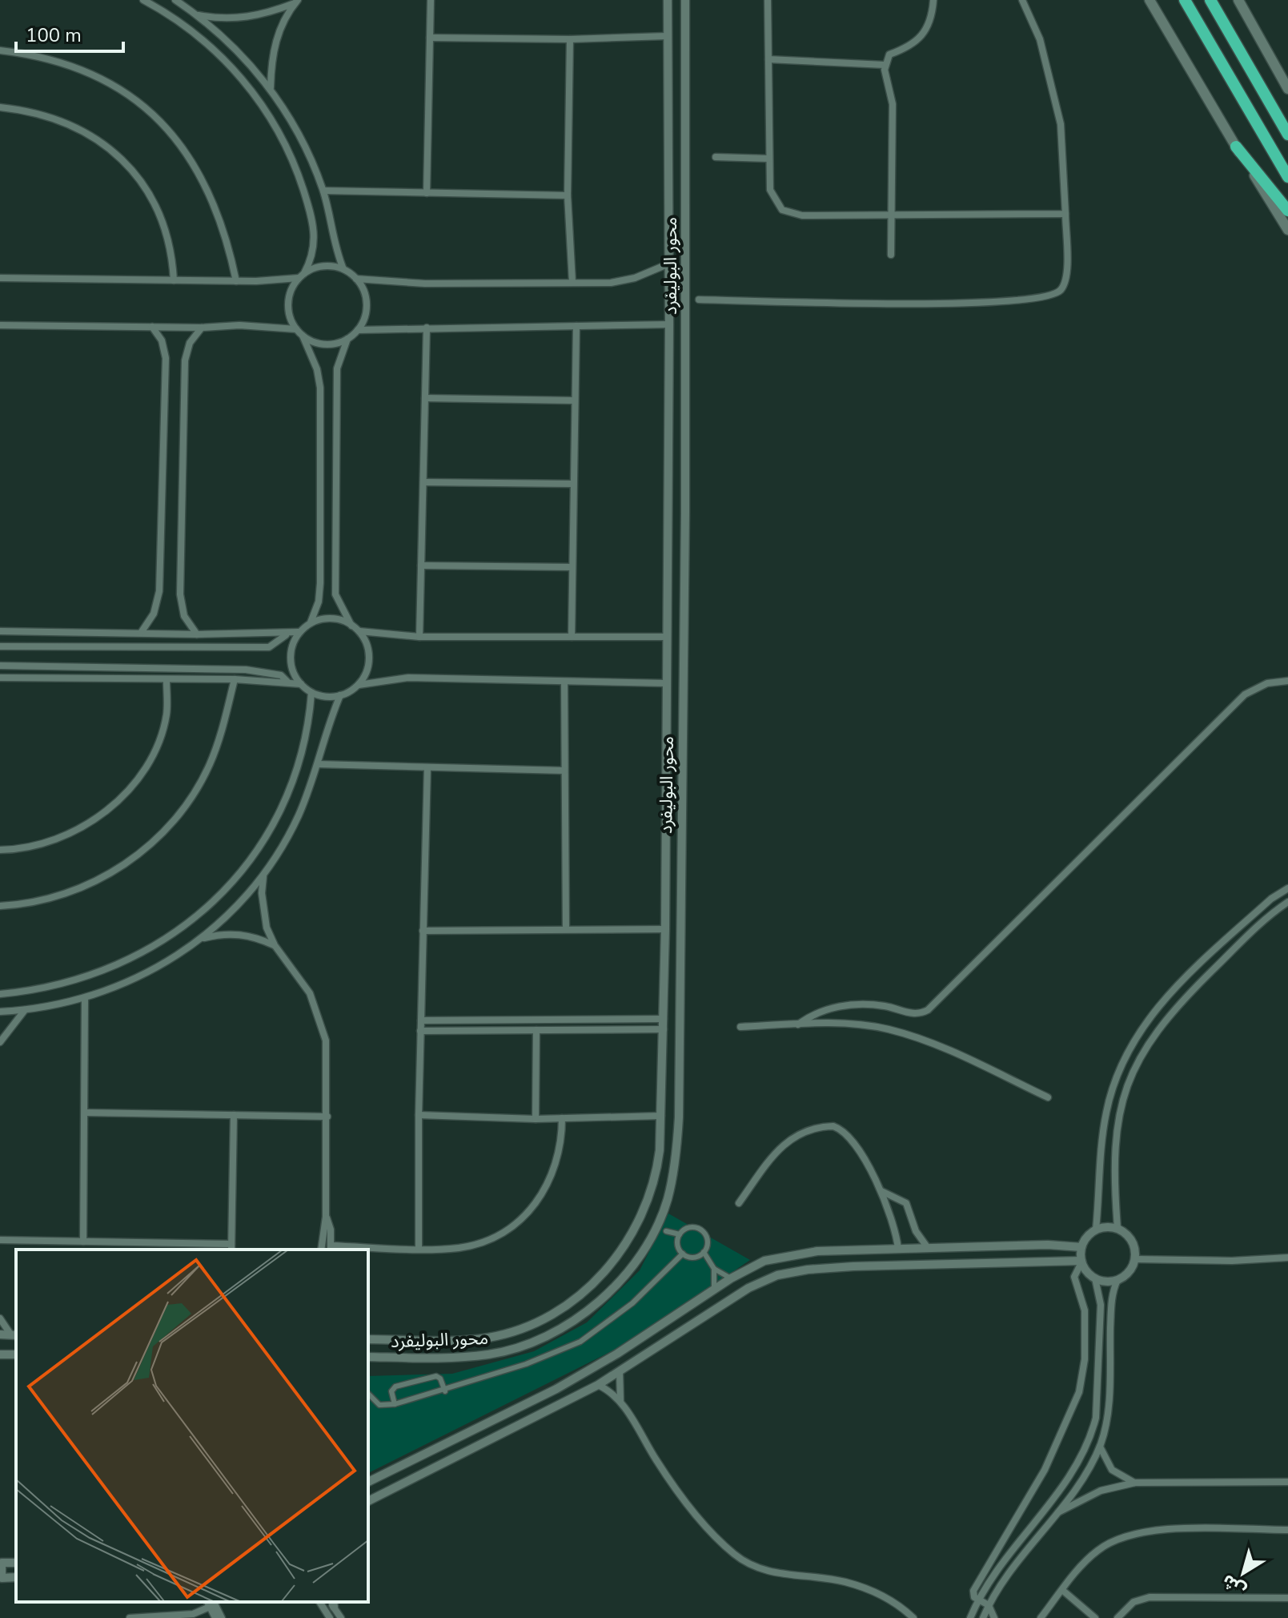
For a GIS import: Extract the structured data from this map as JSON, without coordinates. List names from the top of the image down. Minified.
{"streets":{"street":["محور البوليفرد"]},"scale_bar":"100 m","north":"bottom left"}
